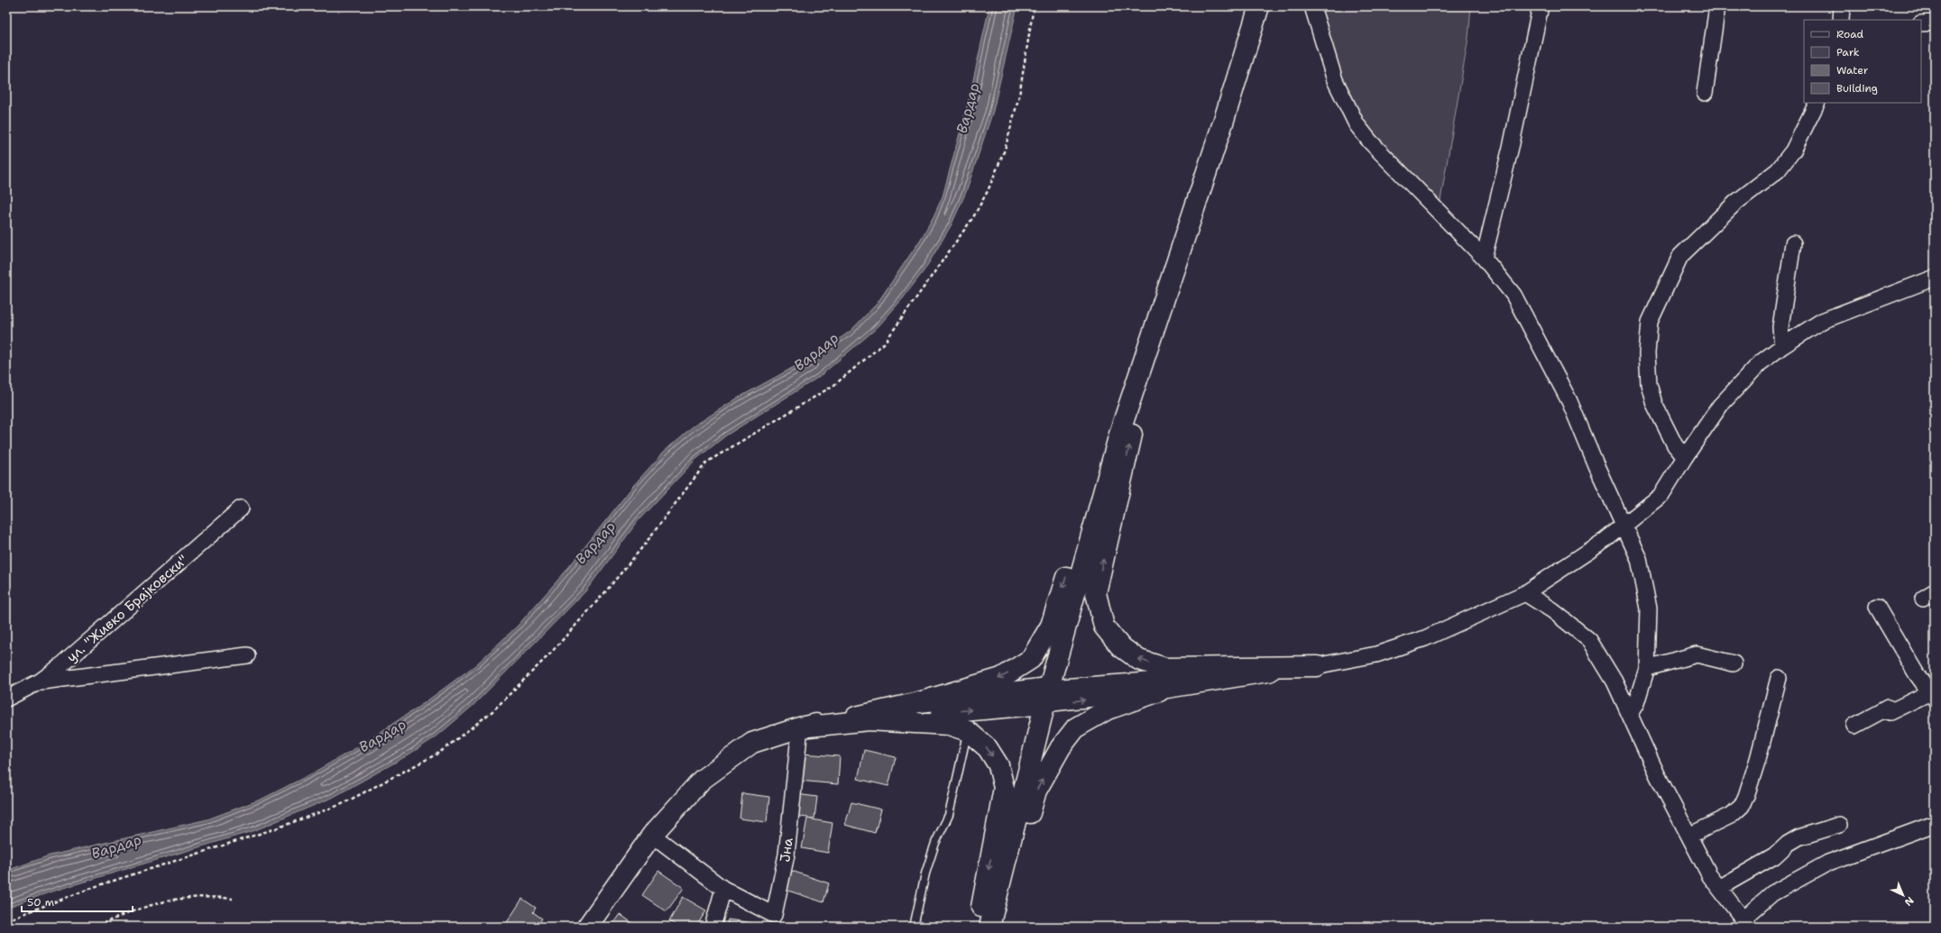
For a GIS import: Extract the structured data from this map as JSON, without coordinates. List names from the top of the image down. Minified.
{"streets":{"street":["ул. \"Живко Брајковски\"","Јна"]},"water":["Вардар"],"legend":["Road","Park","Water","Building"],"scale_bar":"50 m","north":"bottom right"}
